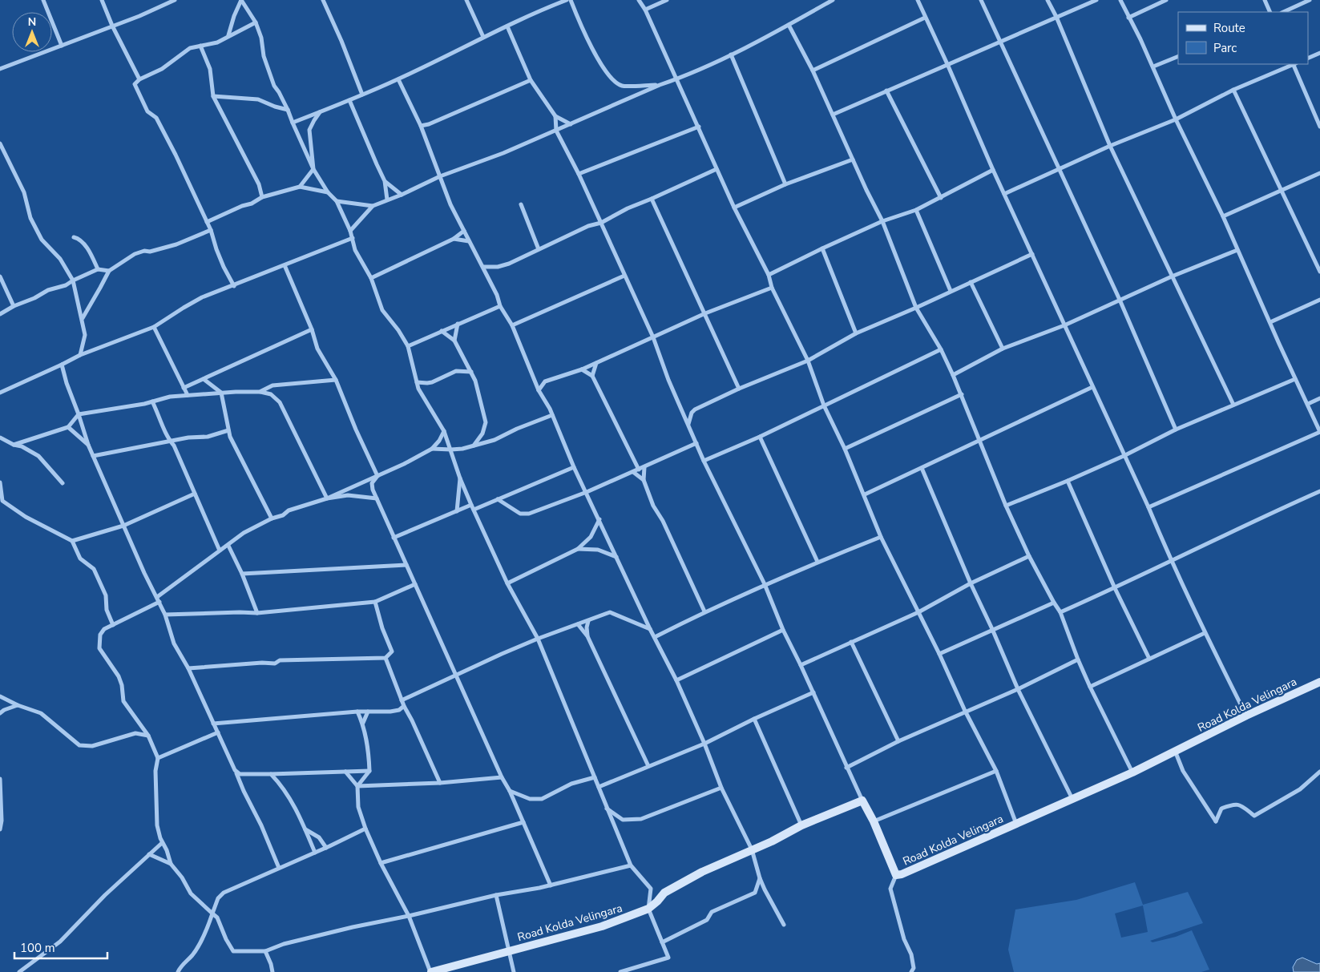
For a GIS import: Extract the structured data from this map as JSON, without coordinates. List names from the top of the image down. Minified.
{"streets":{"main road":["Road Kolda Velingara"]},"legend":["Route","Parc"],"scale_bar":"100 m","north":"top"}
